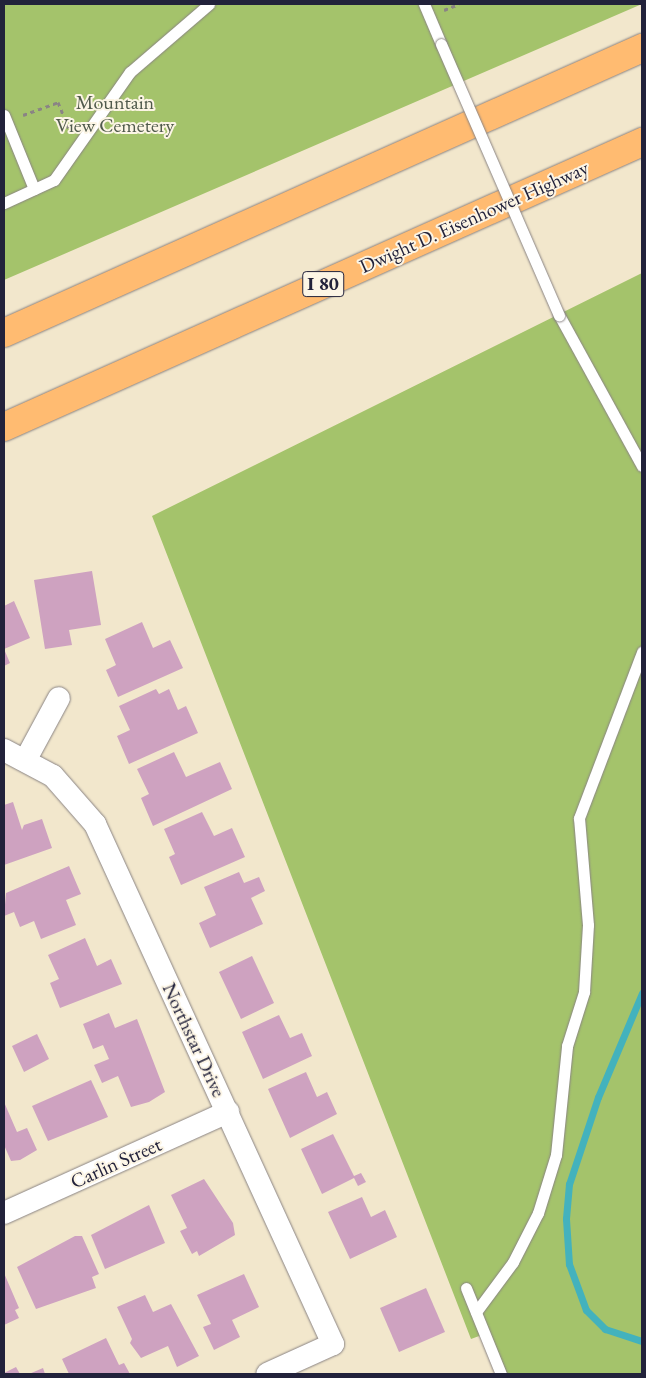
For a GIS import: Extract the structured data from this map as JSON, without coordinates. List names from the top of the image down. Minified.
{"streets":{"highway":["Dwight D. Eisenhower Highway","I 80"],"street":["Northstar Drive","Carlin Street"]},"crossings":[["Northstar Drive","Carlin Street"]],"parks":["Mountain View Cemetery"]}
